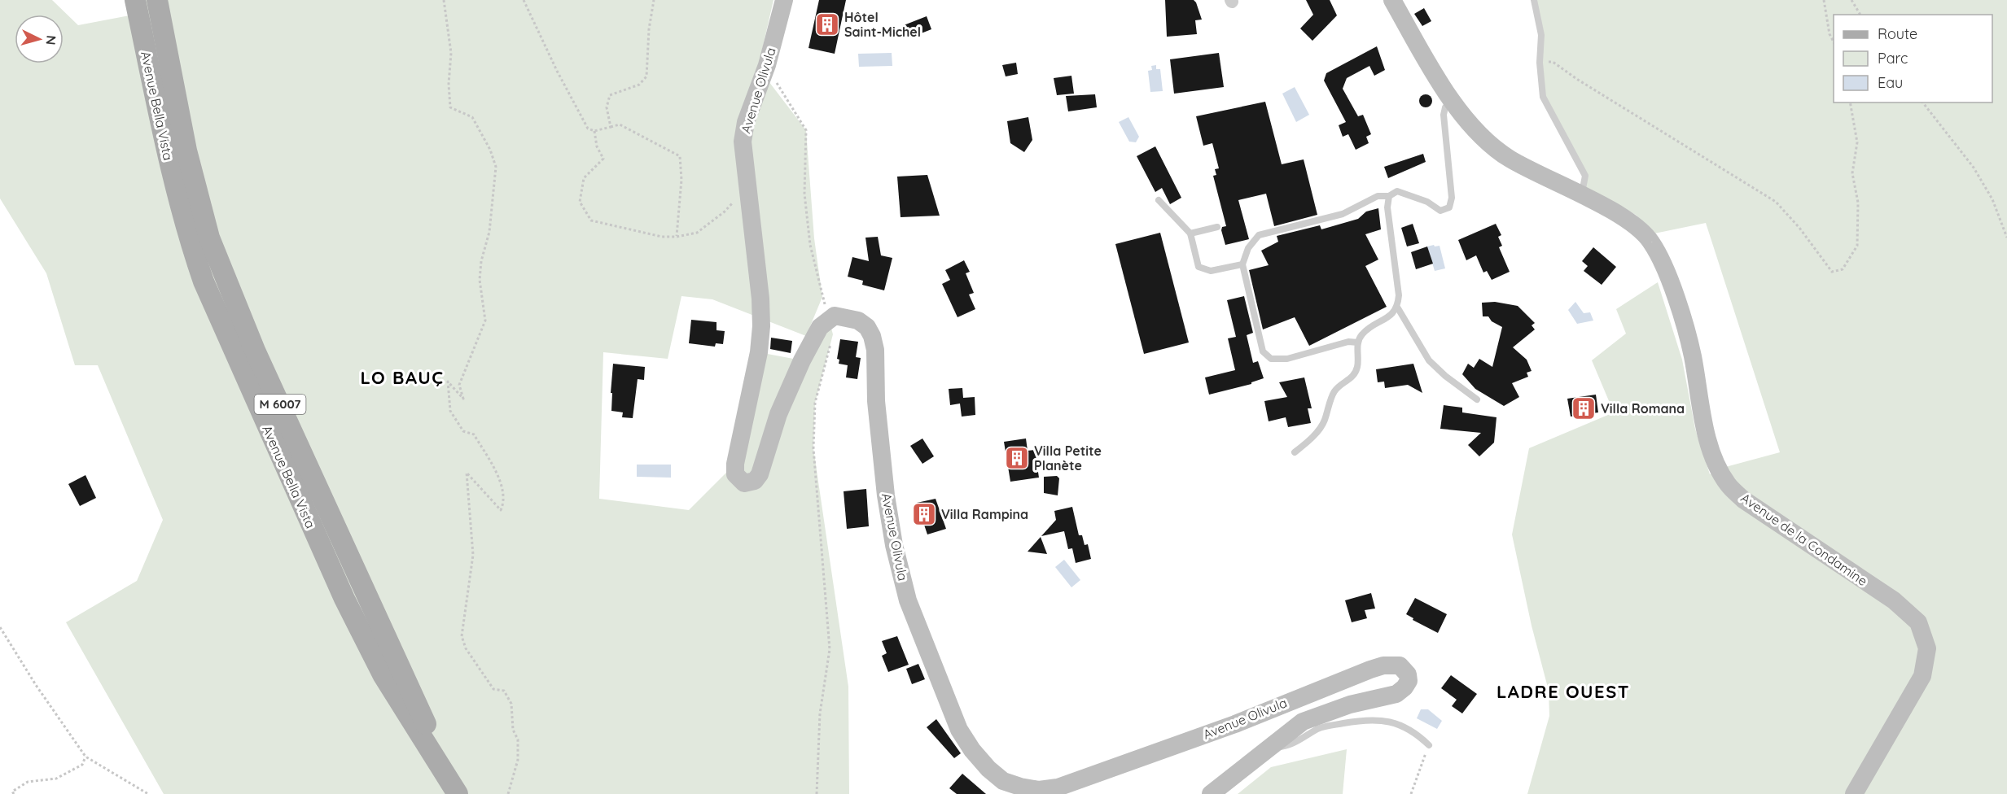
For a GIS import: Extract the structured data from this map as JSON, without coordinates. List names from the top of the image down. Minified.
{"streets":{"main road":["Avenue Bella Vista","M 6007"],"street":["Avenue Olivula","Avenue de la Condamine"]},"districts":["LO BAUÇ","LADRE OUEST"],"places":{"building":["Hôtel Saint-Michel","Villa Romana","Villa Petite Planète","Villa Rampina"]},"legend":["Route","Parc","Eau"],"north":"right"}
